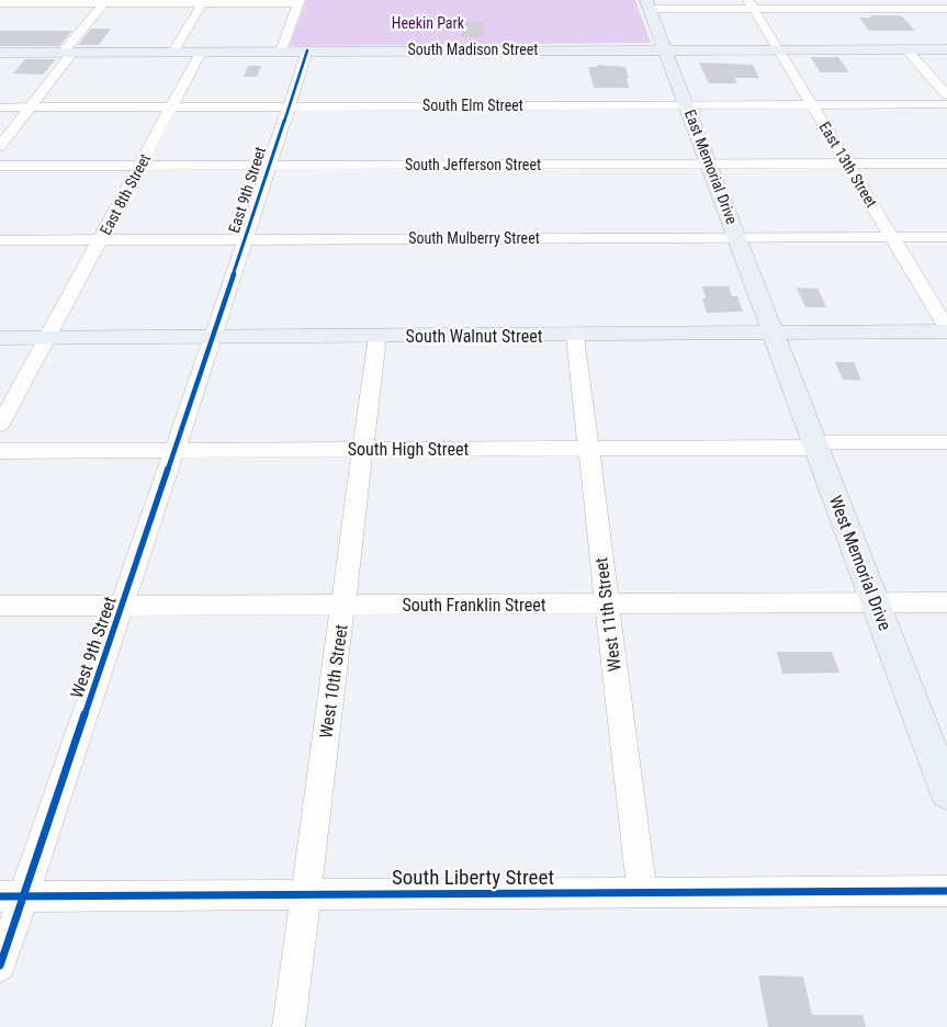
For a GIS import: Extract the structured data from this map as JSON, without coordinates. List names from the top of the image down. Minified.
{"streets":{"main road":["South Madison Street","East Memorial Drive","South Walnut Street","West Memorial Drive"],"street":["South Elm Street","South Jefferson Street","East 13th Street","East 9th Street","East 8th Street","South Mulberry Street","South High Street","South Franklin Street","West 11th Street","West 9th Street","West 10th Street","South Liberty Street"]},"crossings":[["South Madison Street","East 13th Street"],["South Madison Street","East Memorial Drive"],["South Madison Street","East 9th Street"],["South Madison Street","East 8th Street"],["South Elm Street","East 13th Street"],["South Elm Street","East Memorial Drive"],["South Elm Street","East 9th Street"],["South Elm Street","East 8th Street"],["South Jefferson Street","East 13th Street"],["South Jefferson Street","East Memorial Drive"],["South Jefferson Street","East 9th Street"],["South Jefferson Street","East 8th Street"],["East 13th Street","South Mulberry Street"],["East 13th Street","South Walnut Street"],["East Memorial Drive","South Mulberry Street"],["East Memorial Drive","South Walnut Street"],["East Memorial Drive","West Memorial Drive"],["East 9th Street","South Mulberry Street"],["East 9th Street","South Walnut Street"],["East 9th Street","West 9th Street"],["East 8th Street","South Mulberry Street"],["East 8th Street","South Walnut Street"],["South Walnut Street","West Memorial Drive"],["South Walnut Street","West 11th Street"],["South Walnut Street","West 9th Street"],["South Walnut Street","West 10th Street"],["South High Street","West Memorial Drive"],["South High Street","West 11th Street"],["South High Street","West 9th Street"],["South High Street","West 10th Street"],["West Memorial Drive","South Franklin Street"],["South Franklin Street","West 11th Street"],["South Franklin Street","West 9th Street"],["South Franklin Street","West 10th Street"],["West 11th Street","South Liberty Street"],["West 9th Street","South Liberty Street"],["West 10th Street","South Liberty Street"]],"parks":["Heekin Park"]}
